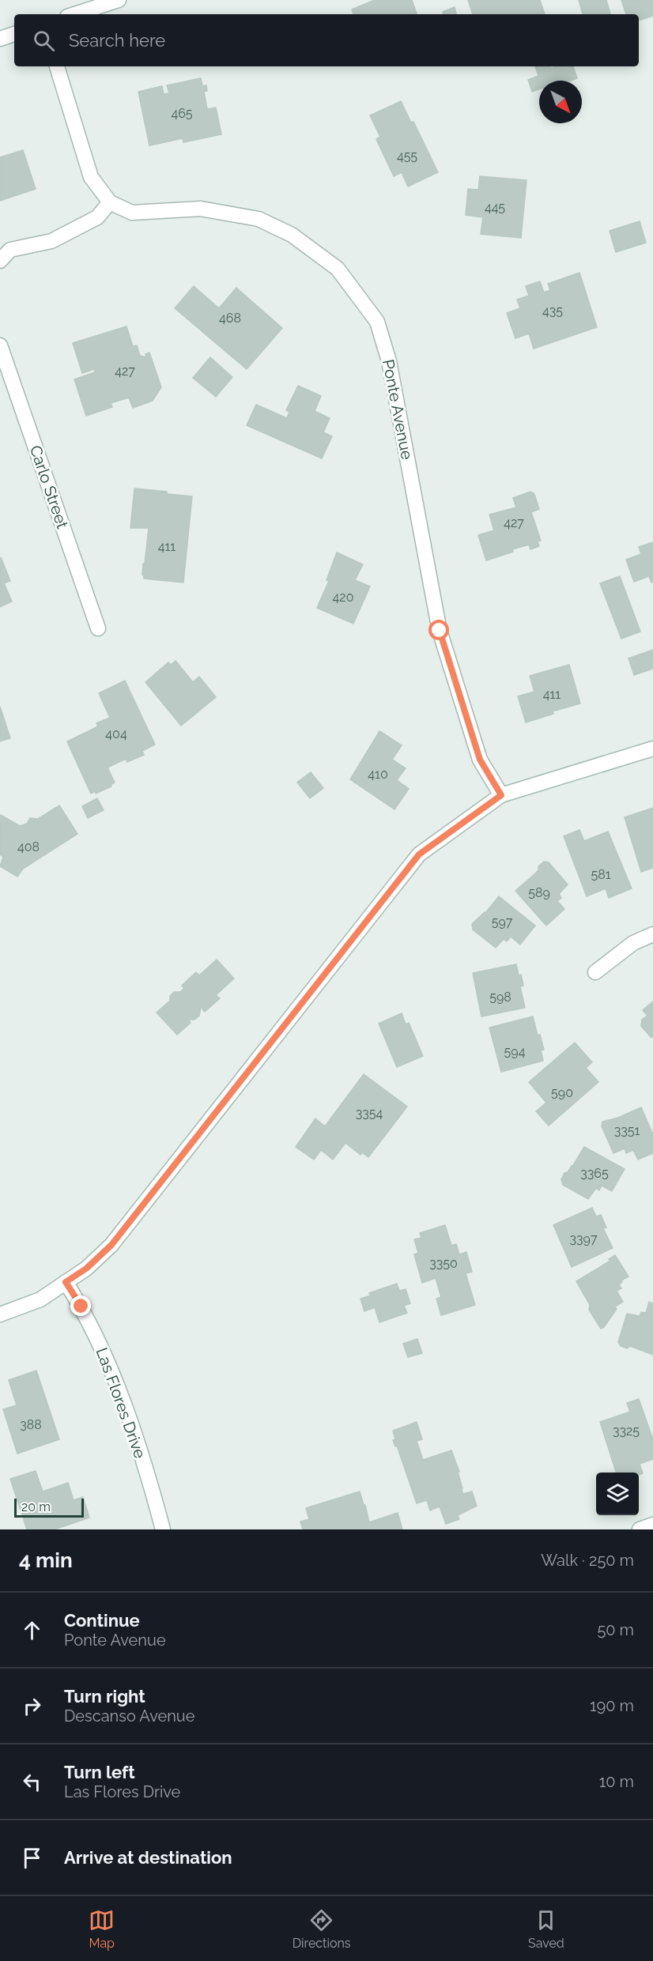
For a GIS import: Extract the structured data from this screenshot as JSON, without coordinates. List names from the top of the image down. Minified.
{"streets":{"street":["Ponte Avenue","Carlo Street","Las Flores Drive"]},"house_numbers":["465","455","445","435","468","427","427","411","420","411","404","410","408","581","589","597","598","594","590","3354","3351","3365","3397","3350","388","3325"],"scale_bar":"20 m","north":"bottom right","page":{"search":"Search here","scale":"20 m","heading":["4 min","Walk · 250 m"],"list":[["Continue","Ponte Avenue","50 m"],["Turn right","Descanso Avenue","190 m"],["Turn left","Las Flores Drive","10 m"],"Arrive at destination"],"nav":["Map","Directions","Saved"]}}
